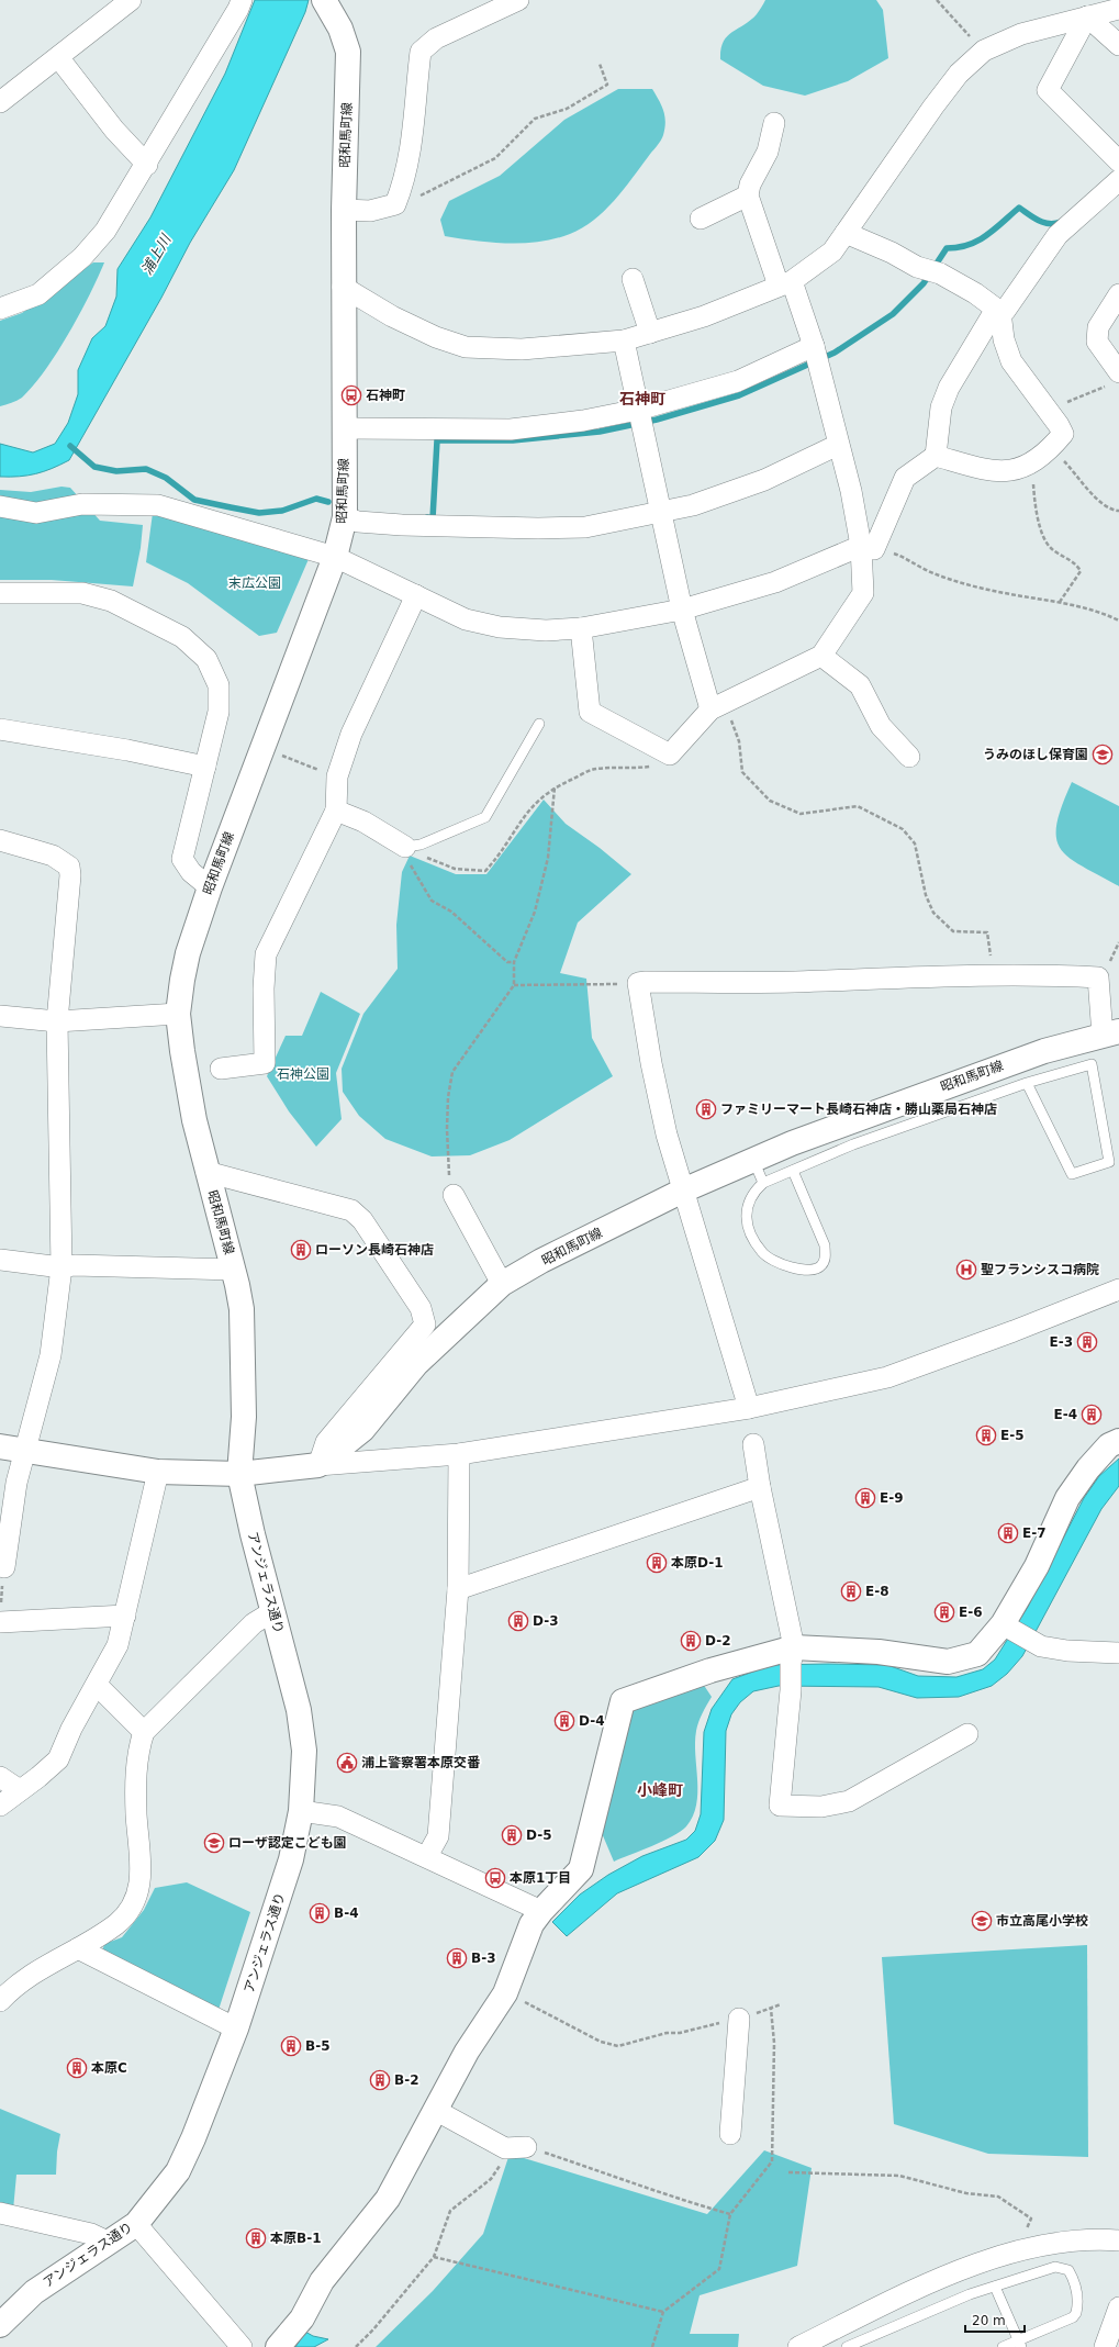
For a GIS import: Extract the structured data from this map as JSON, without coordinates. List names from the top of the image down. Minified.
{"streets":{"street":["昭和馬町線","アンジェラス通り"]},"crossings":[["昭和馬町線","アンジェラス通り"]],"districts":["石神町","小峰町"],"water":["浦上川"],"parks":["末広公園","石神公園"],"places":{"bus stop":["石神町","本原1丁目"],"school or university":["うみのほし保育園","ローザ認定こども園","市立高尾小学校"],"building":["ファミリーマート長崎石神店・勝山薬局石神店","ローソン長崎石神店","E-3","E-4","E-5","E-9","E-7","本原D-1","E-8","E-6","D-3","D-2","D-4","D-5","B-4","B-3","B-5","本原C","B-2","本原B-1"],"hospital":["聖フランシスコ病院"],"public building":["浦上警察署本原交番"]},"scale_bar":"20 m"}
